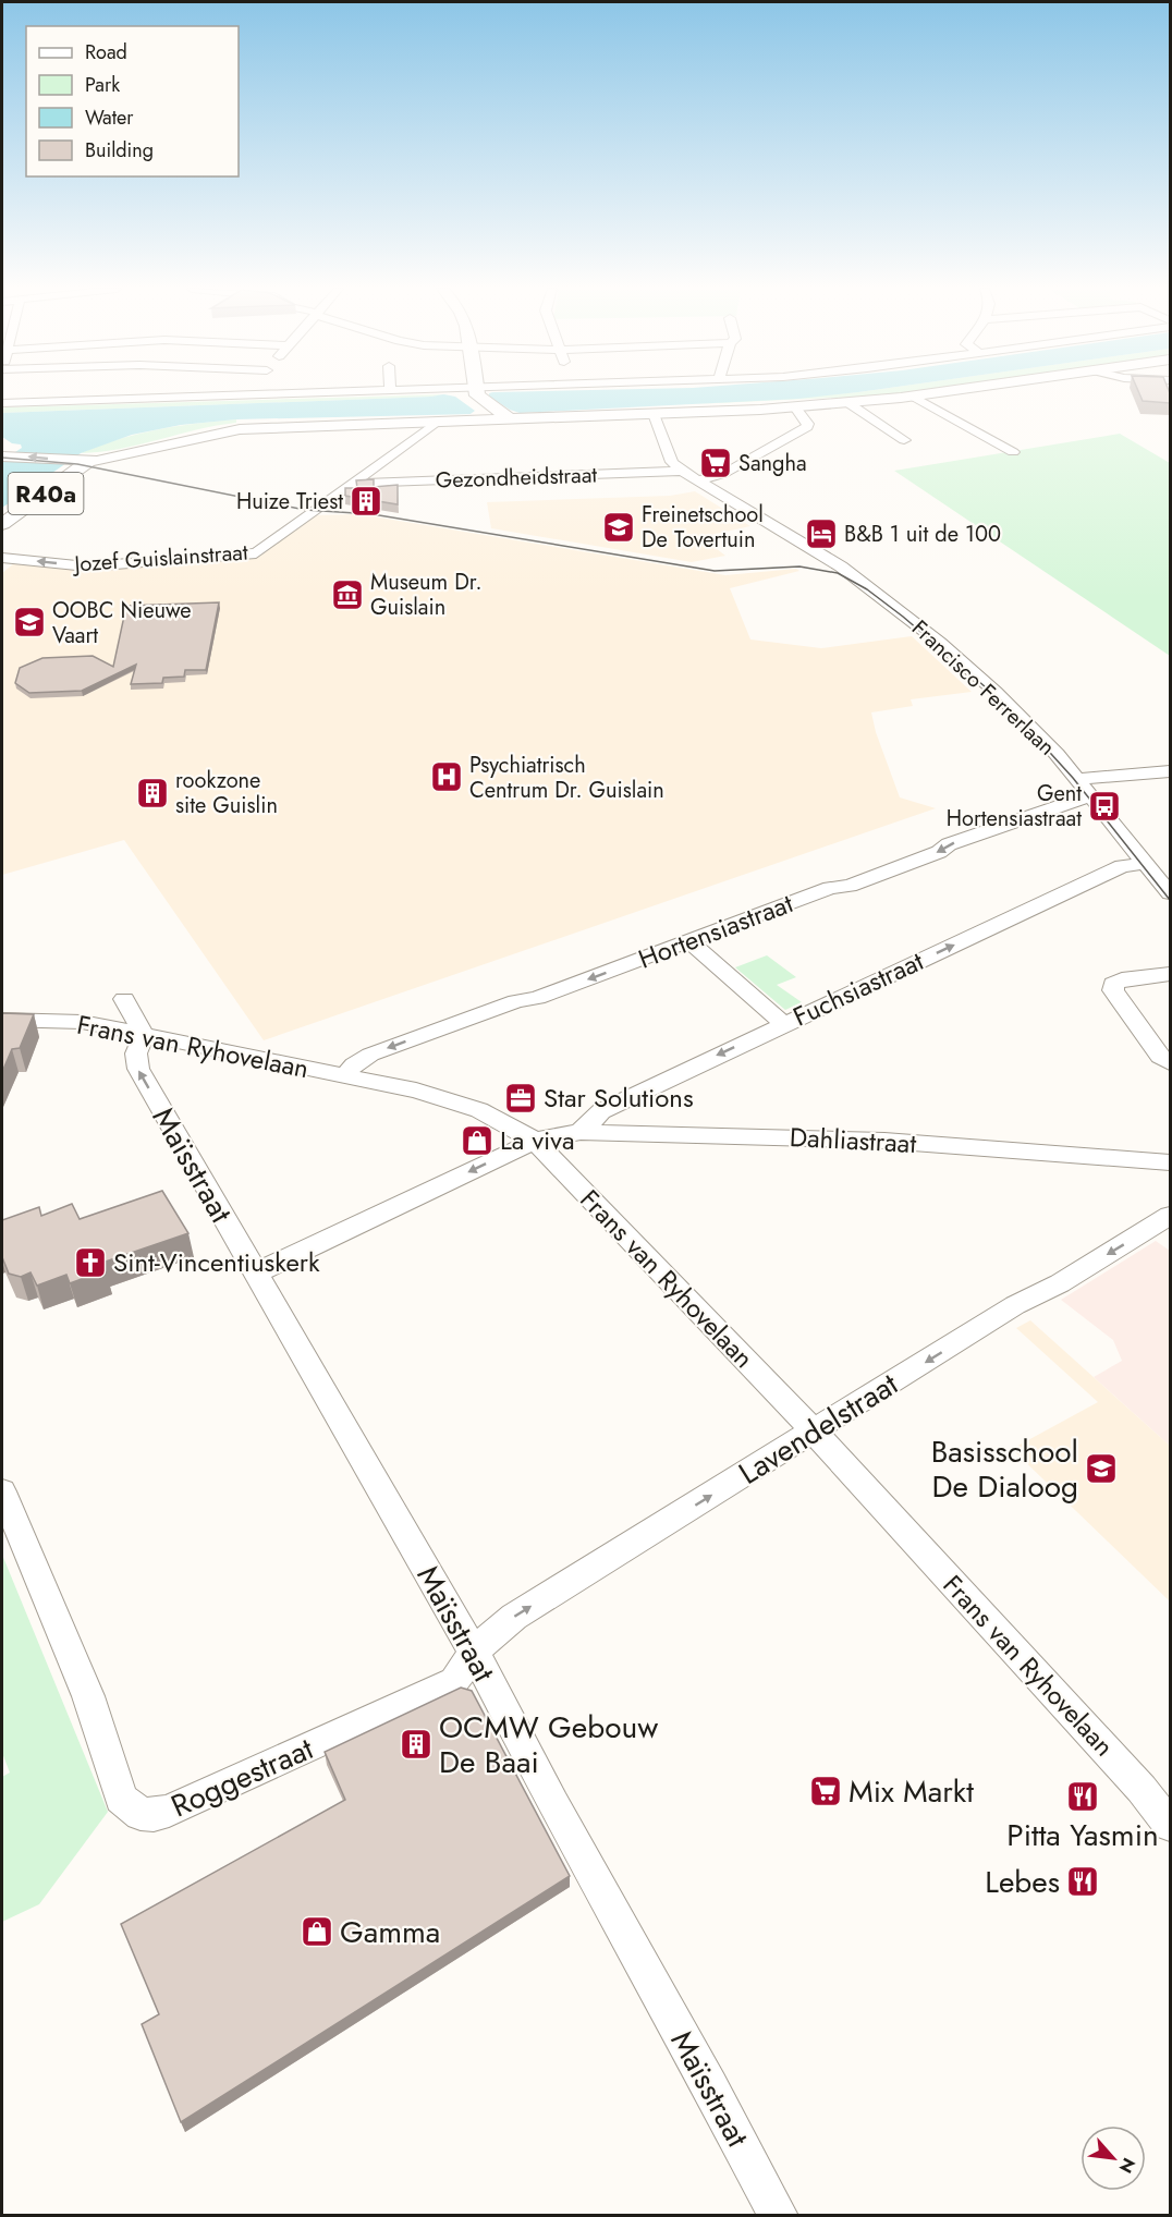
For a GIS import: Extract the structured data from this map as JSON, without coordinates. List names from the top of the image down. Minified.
{"streets":{"main road":["R40a"],"street":["Gezondheidstraat","Jozef Guislainstraat","Francisco Ferrerlaan","Hortensiastraat","Fuchsiastraat","Frans van Ryhovelaan","Dahliastraat","Maïsstraat","Lavendelstraat","Roggestraat"]},"crossings":[["Gezondheidstraat","Jozef Guislainstraat"],["Gezondheidstraat","Francisco Ferrerlaan"],["Francisco Ferrerlaan","Hortensiastraat"],["Francisco Ferrerlaan","Fuchsiastraat"],["Hortensiastraat","Frans van Ryhovelaan"],["Fuchsiastraat","Dahliastraat"],["Frans van Ryhovelaan","Dahliastraat"],["Frans van Ryhovelaan","Maïsstraat"],["Frans van Ryhovelaan","Lavendelstraat"],["Maïsstraat","Lavendelstraat"],["Maïsstraat","Roggestraat"],["Lavendelstraat","Roggestraat"]],"one_way":["Hortensiastraat"],"places":{"supermarket":["Sangha","Mix Markt"],"building":["Huize Triest","rookzone site Guislin","OCMW Gebouw De Baai"],"school or university":["Freinetschool De Tovertuin","OOBC Nieuwe Vaart","Basisschool De Dialoog"],"hotel":["B&B 1 uit de 100"],"museum":["Museum Dr. Guislain"],"hospital":["Psychiatrisch Centrum Dr. Guislain"],"bus stop":["Gent Hortensiastraat"],"office":["Star Solutions"],"shop":["La viva","Gamma"],"church":["Sint-Vincentiuskerk"],"restaurant":["Pitta Yasmin","Lebes"]},"legend":["Road","Park","Water","Building"],"north":"bottom right"}
